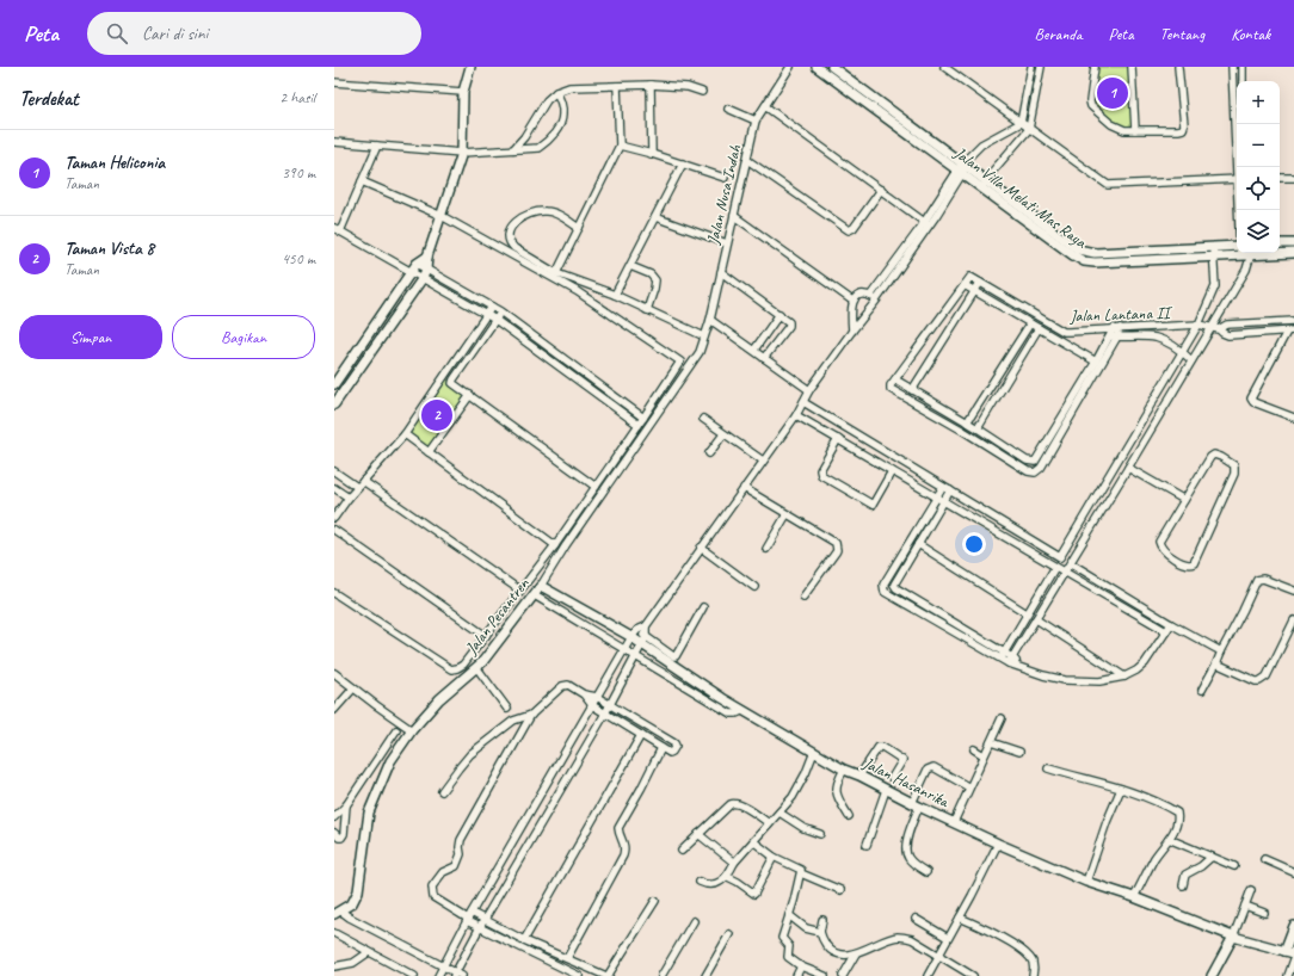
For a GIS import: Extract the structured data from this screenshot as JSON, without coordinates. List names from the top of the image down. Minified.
{"streets":{"street":["Jalan Nusa Indah","Jalan Villa Melati Mas Raya","Jalan Lantana II","Jalan Pesantren","Jalan Hasanrika"]},"crossings":[["Jalan Nusa Indah","Jalan Pesantren"],["Jalan Pesantren","Jalan Hasanrika"]],"page":{"header":"Peta","search":"Cari di sini","nav":["Beranda","Peta","Tentang","Kontak"],"heading":["Terdekat","2 hasil"],"pins":["1","2"],"map_buttons":["+","−"],"list":[{"mark":"1","name":"Taman Heliconia","note":"Taman","value":"390 m"},{"mark":"2","name":"Taman Vista 8","note":"Taman","value":"450 m"}],"buttons":["Simpan","Bagikan"]}}
